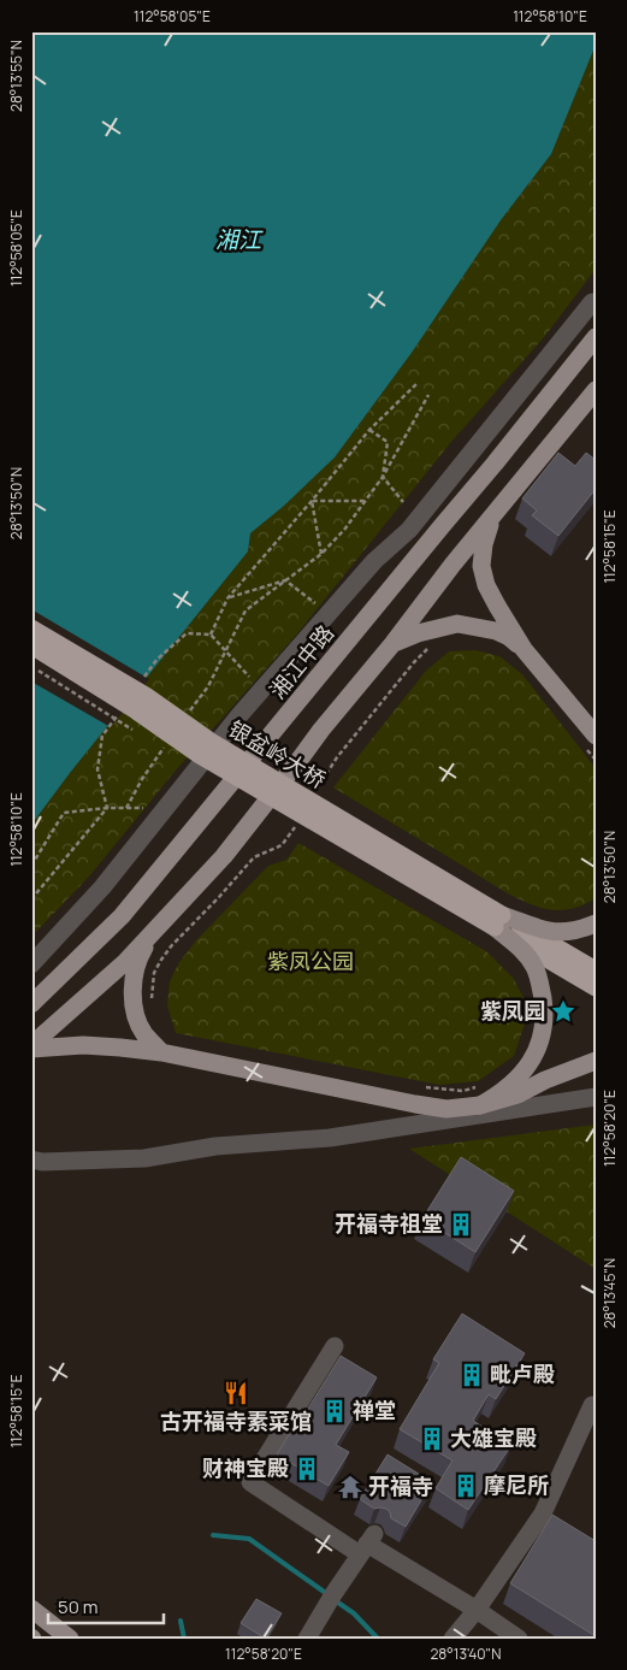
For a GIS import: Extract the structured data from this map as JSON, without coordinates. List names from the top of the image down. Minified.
{"streets":{"highway":["银盆岭大桥"],"main road":["湘江中路"]},"water":["湘江"],"parks":["紫凤公园"],"places":{"place":["紫凤园"],"building":["开福寺祖堂","毗卢殿","禅堂","大雄宝殿","财神宝殿","摩尼所"],"restaurant":["古开福寺素菜馆"],"temple":["开福寺"]},"scale_bar":"50 m","coordinates":["112°58'05\"E","112°58'10\"E","28°13'55\"N","28°13'50\"N","112°58'15\"E","112°58'20\"E","28°13'45\"N","28°13'40\"N"]}
